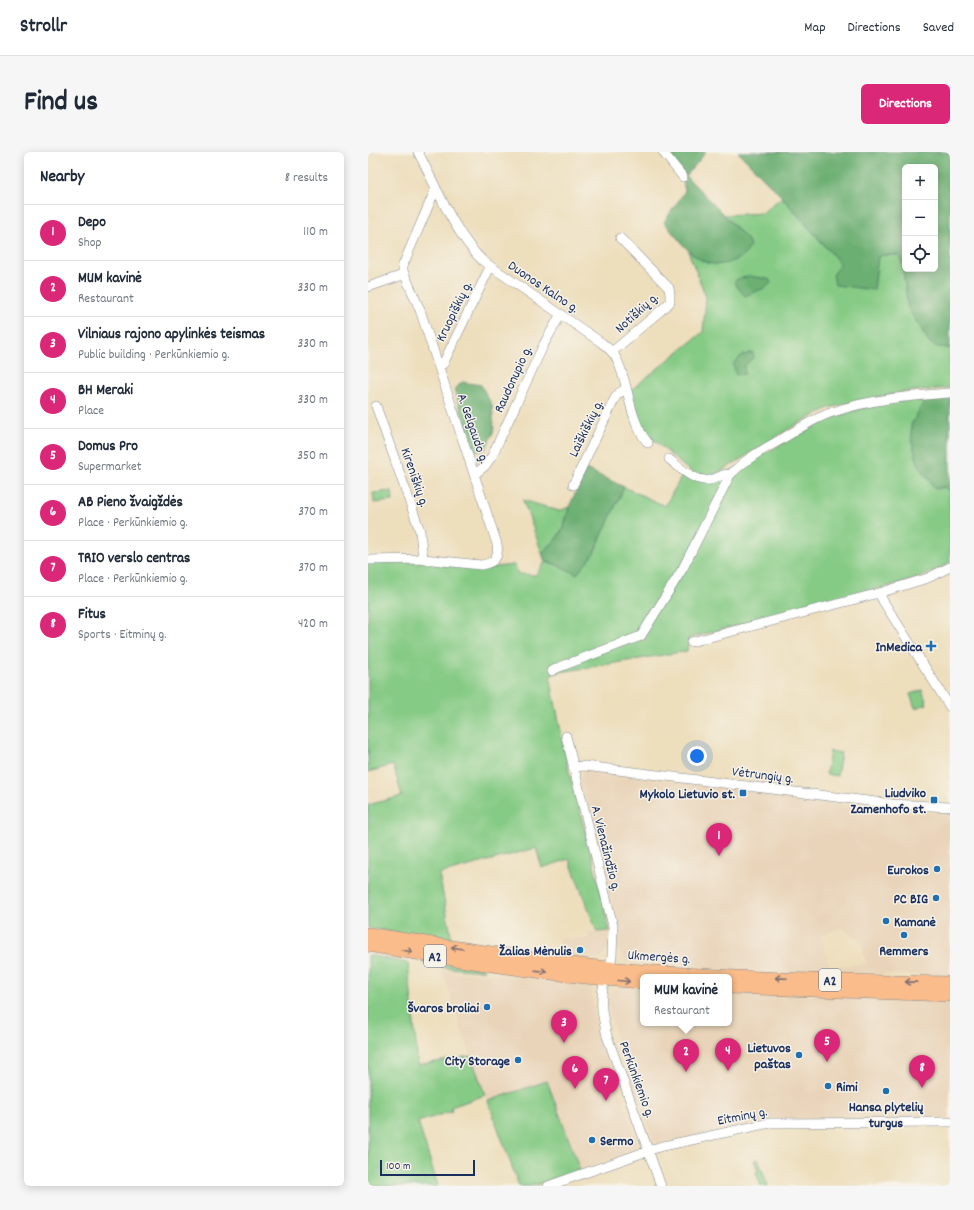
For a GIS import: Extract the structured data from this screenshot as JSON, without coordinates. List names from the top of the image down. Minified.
{"streets":{"highway":["A2","Ukmergės g."],"street":["Duonos Kalno g.","Kruopiškių g.","Notiškių g.","Raudonupio g.","A. Gelgaudo g.","Laiškiškių g.","Kireniškių g.","Vėtrungių g.","A. Vienažindžio g.","Perkūnkiemio g.","Eitminų g."]},"crossings":[["Duonos Kalno g.","Kruopiškių g."],["Duonos Kalno g.","Notiškių g."],["Duonos Kalno g.","Raudonupio g."],["Duonos Kalno g.","Laiškiškių g."],["Kruopiškių g.","A. Gelgaudo g."],["Raudonupio g.","A. Gelgaudo g."],["A. Gelgaudo g.","Kireniškių g."],["Vėtrungių g.","A. Vienažindžio g."],["A. Vienažindžio g.","Ukmergės g."],["A. Vienažindžio g.","Perkūnkiemio g."],["Ukmergės g.","Perkūnkiemio g."],["Perkūnkiemio g.","Eitminų g."]],"places":{"health":["InMedica"],"transit":["Mykolo Lietuvio st.","Liudviko Zamenhofo st."],"other":["Eurokos","PC BIG","Kamanė","Remmers","Žalias Mėnulis","Švaros broliai","Lietuvos paštas","City Storage","Rimi","Hansa plytelių turgus","Sermo"]},"scale_bar":"100 m","page":{"header":"Strollr","nav":["Map","Directions","Saved"],"title":"Find us","buttons":"Directions","heading":["Nearby","8 results"],"map_buttons":["+","−"],"list":[{"mark":"1","name":"Depo","note":"Shop","value":"110 m"},{"mark":"2","name":"MUM kavinė","note":"Restaurant","value":"330 m"},{"mark":"3","name":"Vilniaus rajono apylinkės teismas","note":"Public building · Perkūnkiemio g.","value":"330 m"},{"mark":"4","name":"BH Meraki","note":"Place","value":"330 m"},{"mark":"5","name":"Domus Pro","note":"Supermarket","value":"350 m"},{"mark":"6","name":"AB Pieno žvaigždės","note":"Place · Perkūnkiemio g.","value":"370 m"},{"mark":"7","name":"TRIO verslo centras","note":"Place · Perkūnkiemio g.","value":"370 m"},{"mark":"8","name":"Fitus","note":"Sports · Eitminų g.","value":"420 m"}],"pins":["1","3","5","4","2","8","6","7"],"popup":["MUM kavinė","Restaurant"],"scale":"100 m"}}
